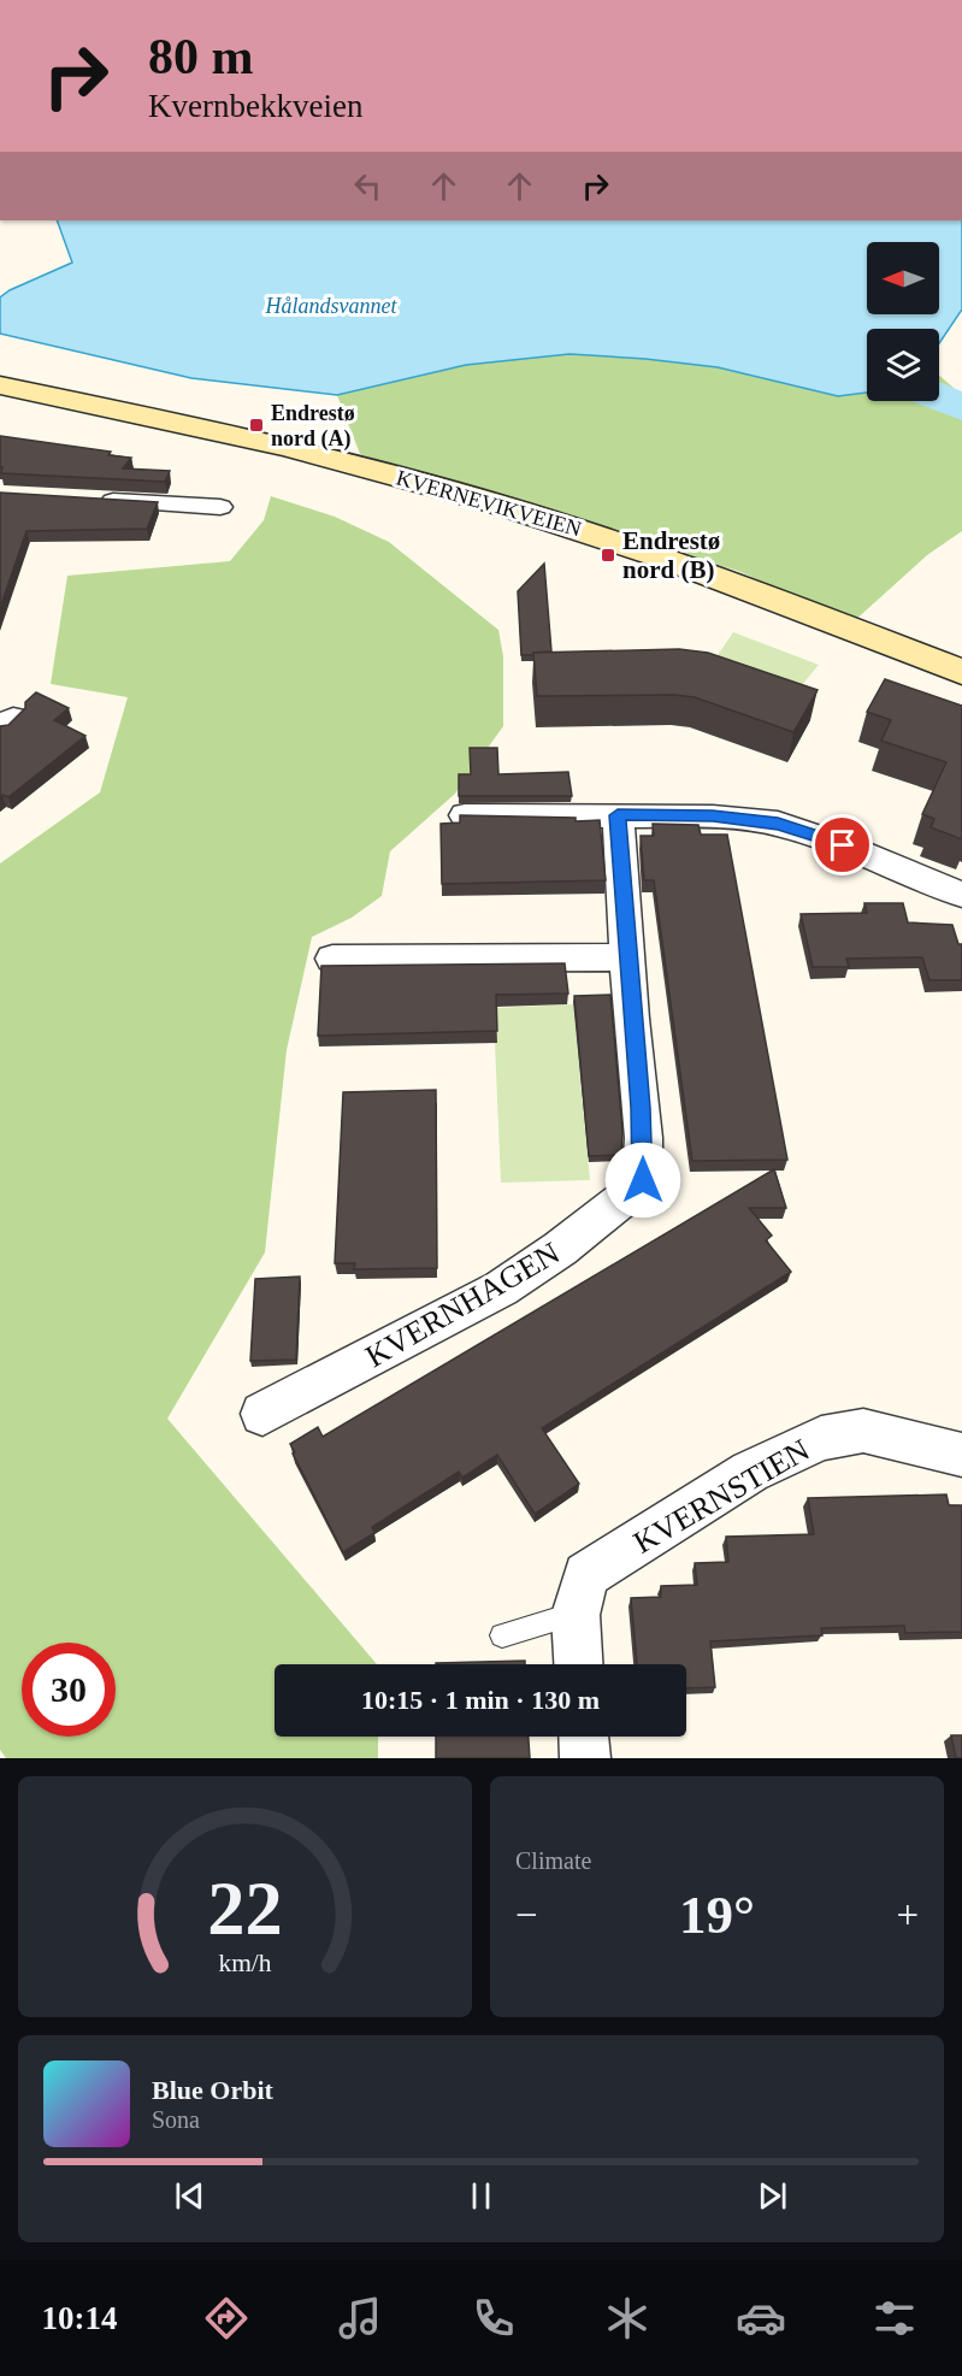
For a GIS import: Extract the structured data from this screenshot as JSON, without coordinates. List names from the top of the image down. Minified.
{"streets":{"main road":["KVERNEVIKVEIEN"],"street":["KVERNHAGEN","KVERNSTIEN"]},"water":["Hålandsvannet"],"places":{"transit":["Endrestø nord (A)","Endrestø nord (B)"]},"north":"left","page":{"turn":["80 m","Kvernbekkveien"],"limit":"30","trip":"10:15 · 1 min · 130 m","tile":"Climate","heat":["−","19°","+"],"song":["Blue Orbit","Sona"],"tabs":"10:14","gauge":["22","km/h"]}}
